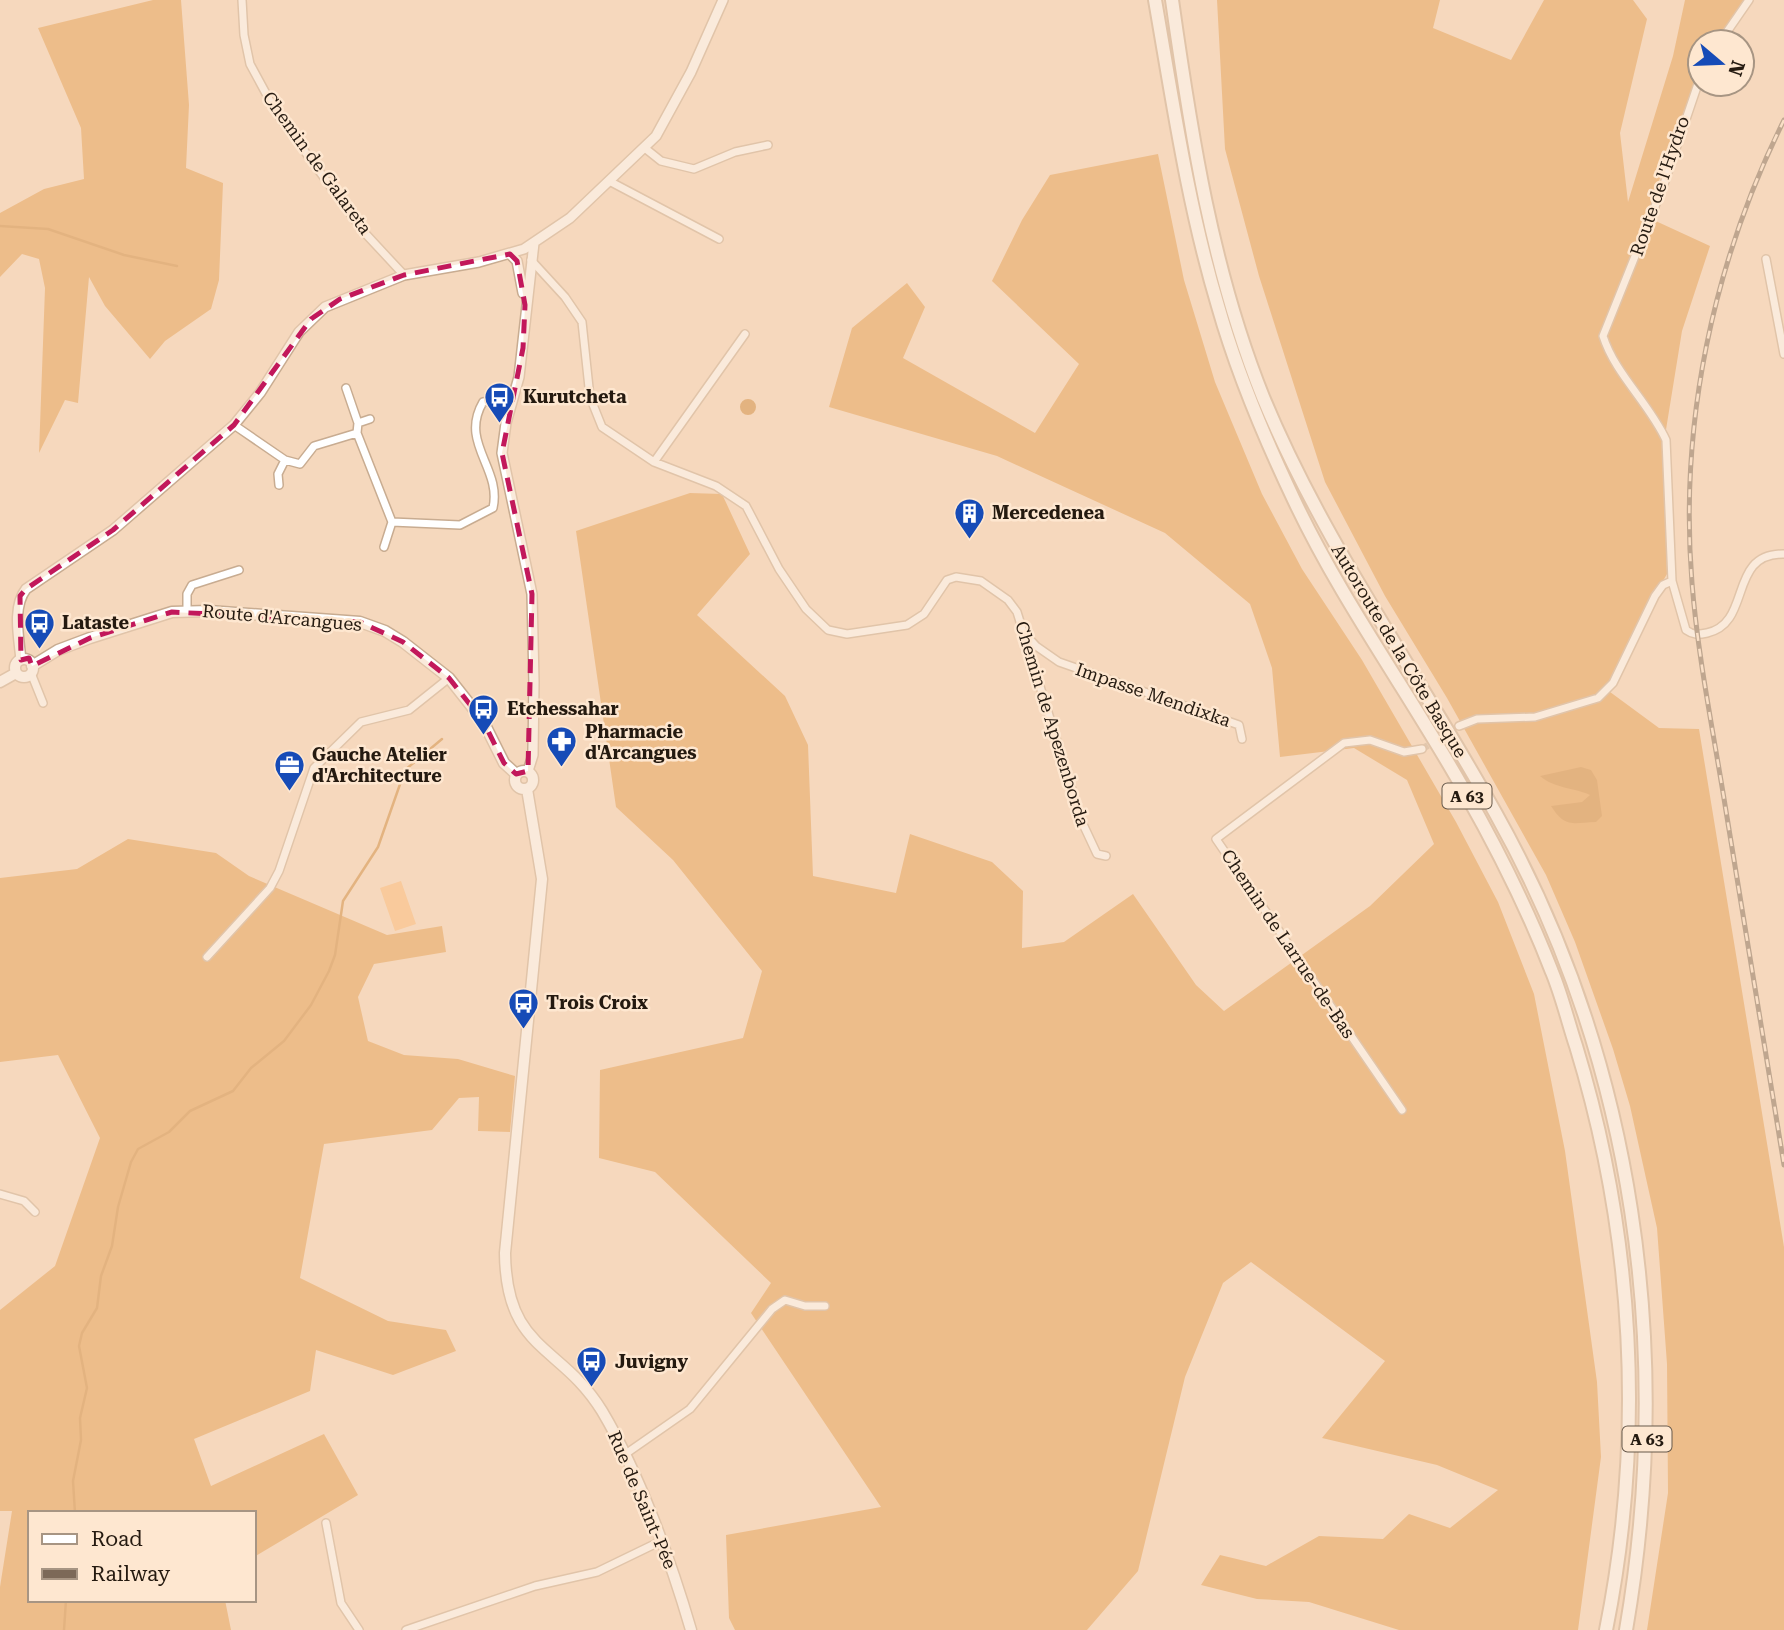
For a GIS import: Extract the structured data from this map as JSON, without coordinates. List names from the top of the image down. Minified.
{"streets":{"highway":["Autoroute de la Côte Basque","A 63"],"main road":["Route d'Arcangues","Rue de Saint-Pée"],"street":["Chemin de Galareta","Route de l'Hydro","Impasse Mendixka","Chemin de Apezenborda","Chemin de Larrue-de-Bas"]},"crossings":[["Route d'Arcangues","Rue de Saint-Pée"],["Impasse Mendixka","Chemin de Apezenborda"]],"places":{"bus stop":["Kurutcheta","Lataste","Etchessahar","Trois Croix","Juvigny"],"building":["Mercedenea"],"pharmacy":["Pharmacie d'Arcangues"],"office":["Gauche Atelier d'Architecture"]},"legend":["Road","Railway"],"north":"right"}
